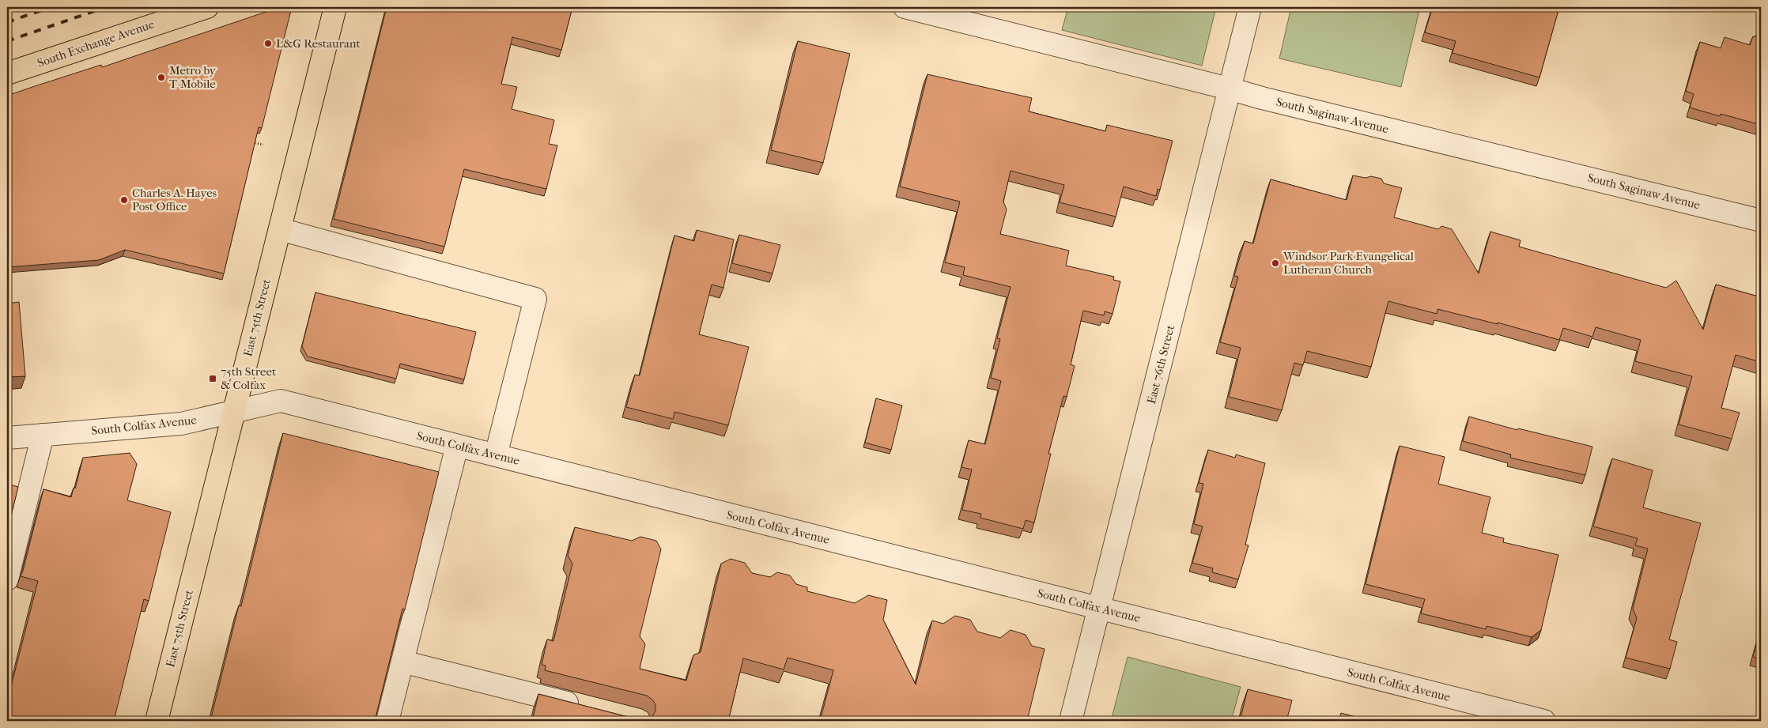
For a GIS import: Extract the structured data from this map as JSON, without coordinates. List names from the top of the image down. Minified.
{"streets":{"main road":["South Exchange Avenue","East 75th Street"],"street":["South Saginaw Avenue","East 76th Street","South Colfax Avenue"]},"crossings":[["South Saginaw Avenue","East 76th Street"],["East 75th Street","South Colfax Avenue"],["East 76th Street","South Colfax Avenue"]],"places":{"other":["L&G Restaurant","Metro by T-Mobile","Charles A. Hayes Post Office","Windsor Park Evangelical Lutheran Church"],"transit":["75th Street & Colfax"]}}
